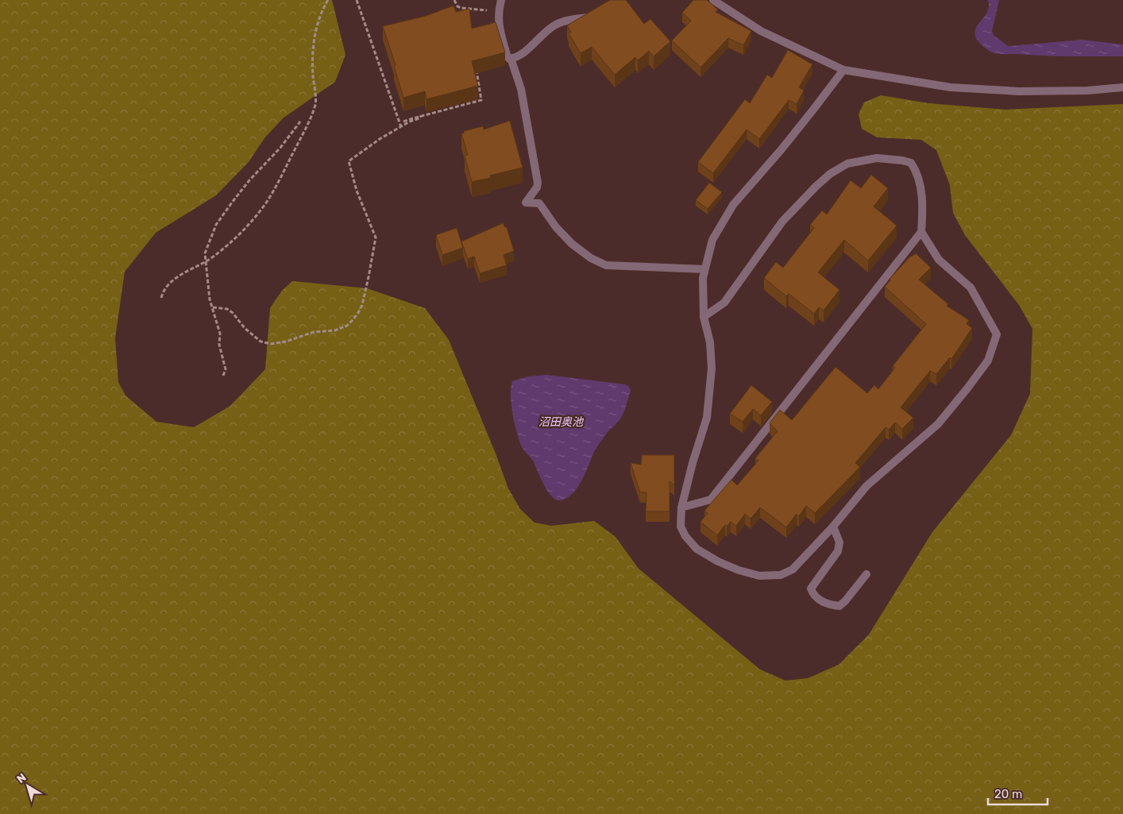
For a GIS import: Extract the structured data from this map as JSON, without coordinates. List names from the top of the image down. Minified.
{"water":["沼田奥池"],"scale_bar":"20 m","north":"top left"}
